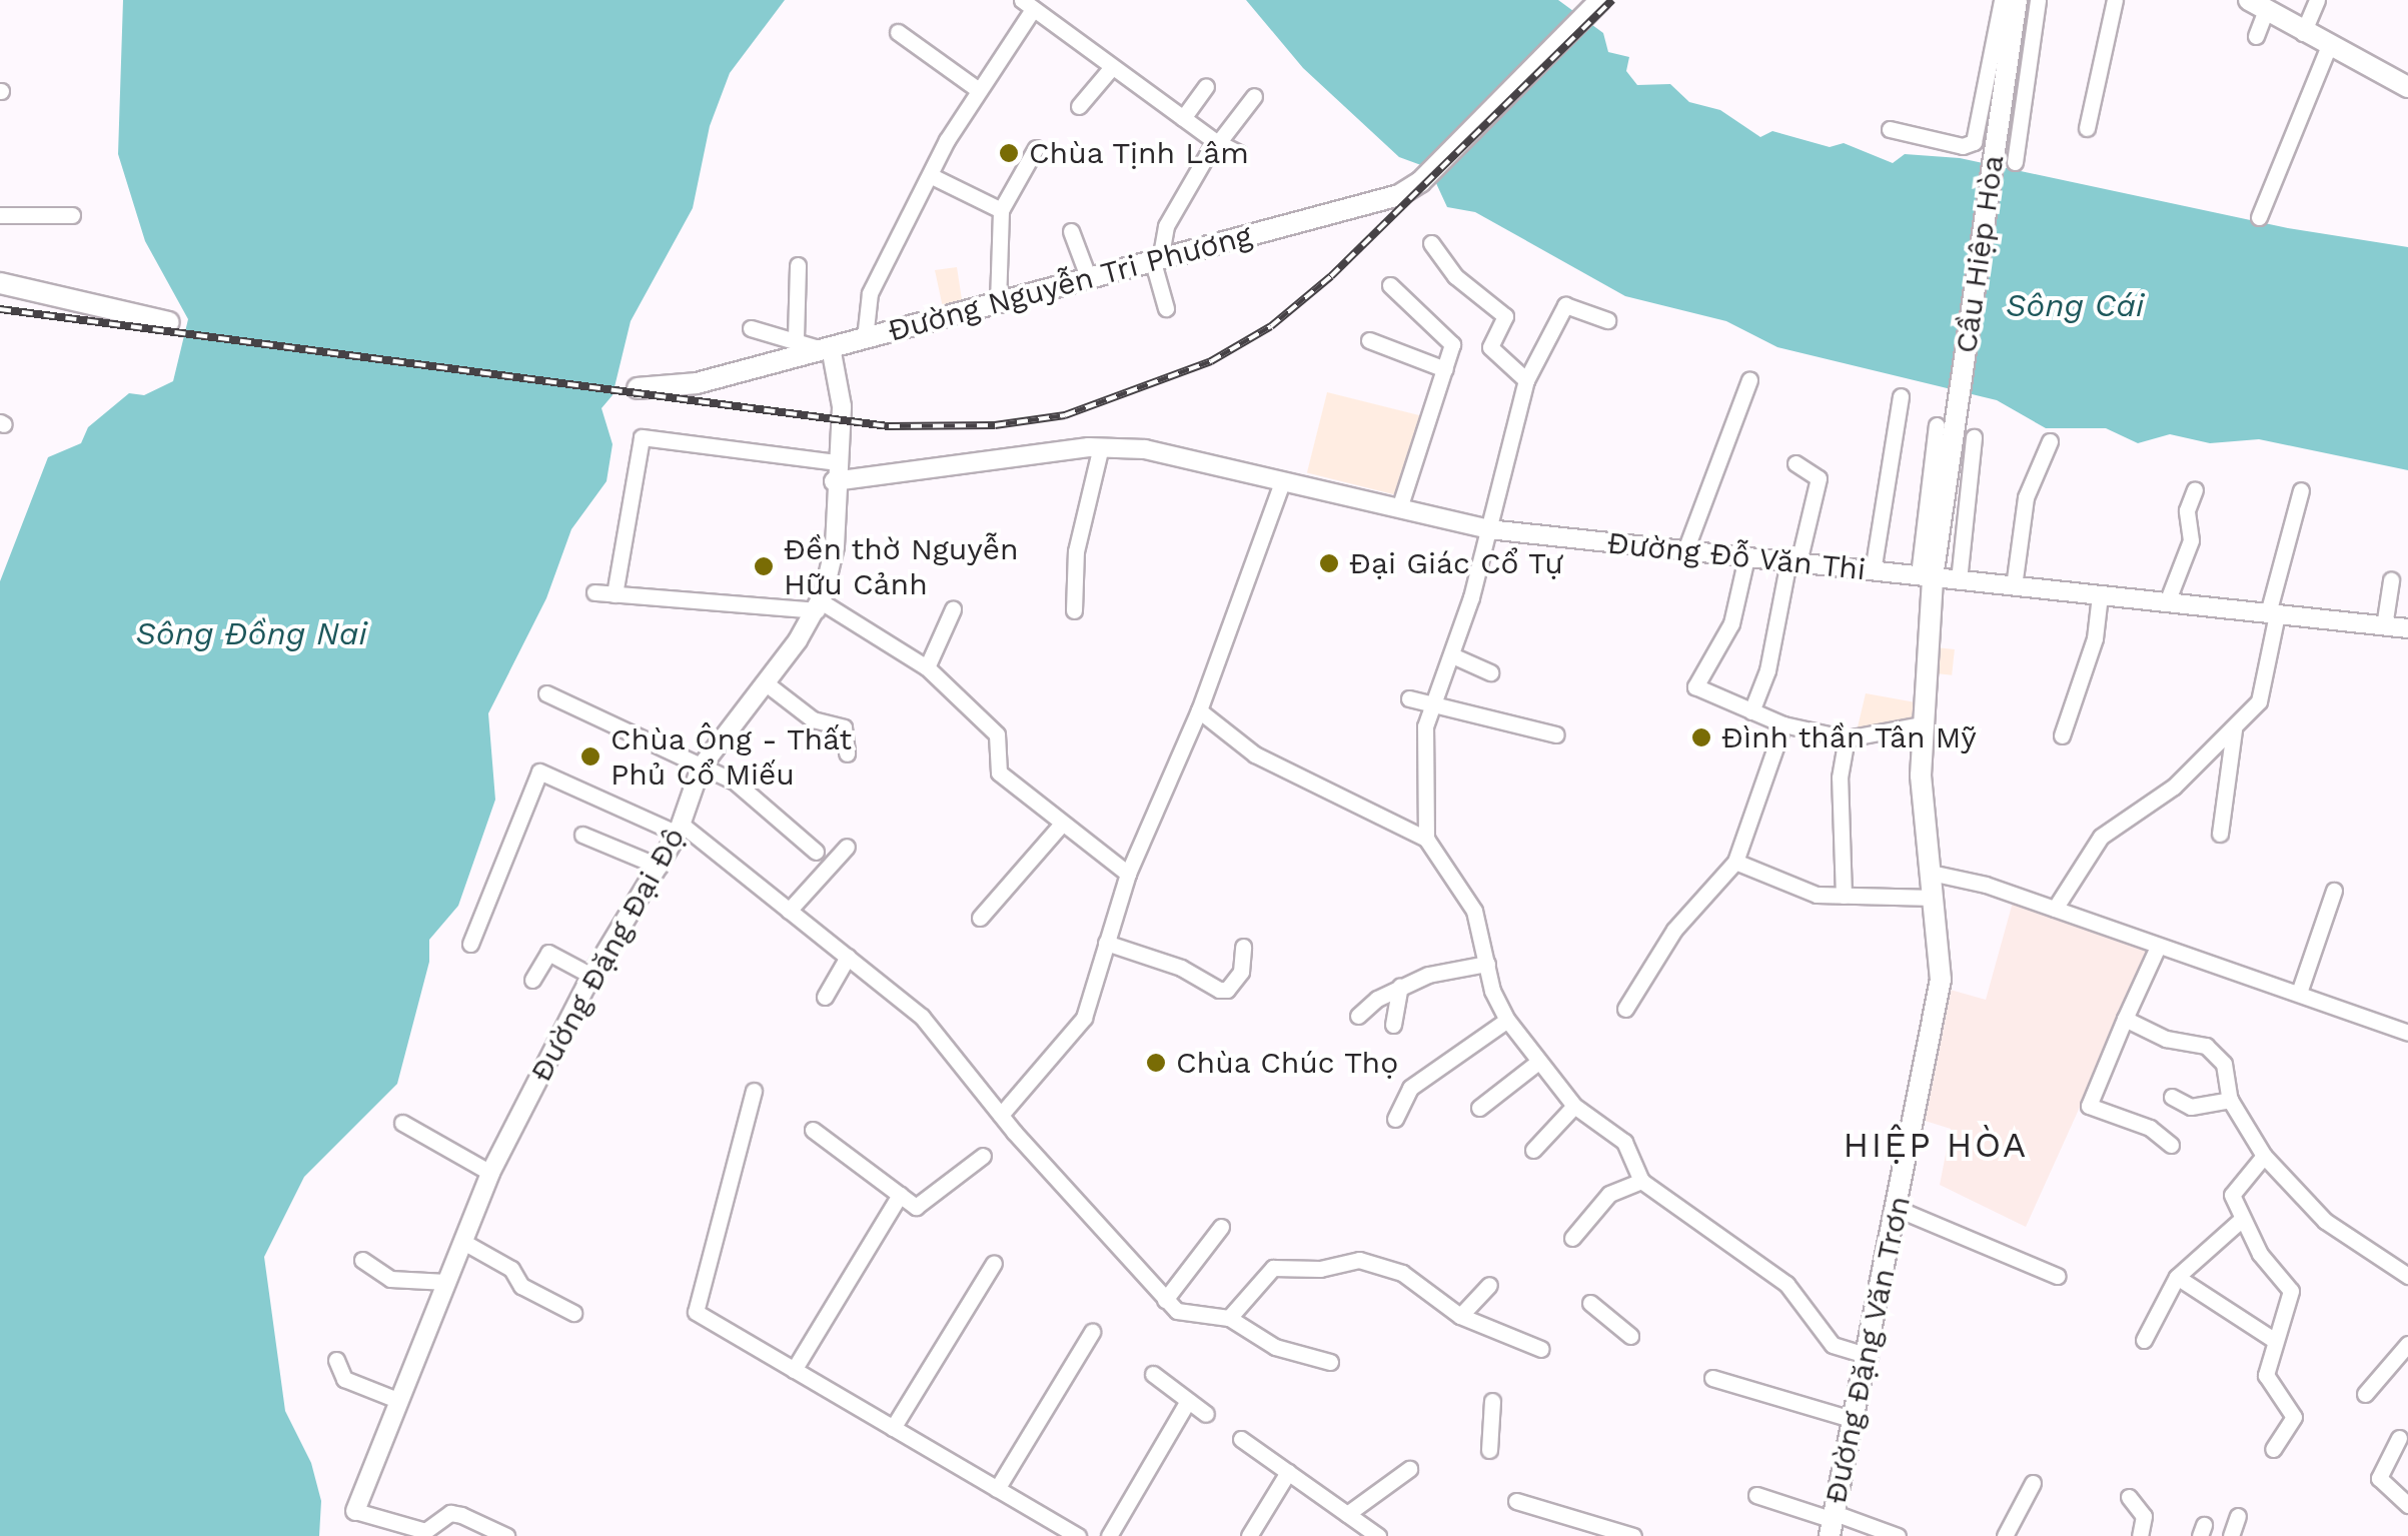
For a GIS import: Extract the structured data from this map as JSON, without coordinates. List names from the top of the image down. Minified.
{"streets":{"main road":["Cầu Hiệp Hòa","Đường Nguyễn Tri Phương","Đường Đặng Văn Trơn"],"street":["Đường Đỗ Văn Thi","Đường Đặng Đại Độ"]},"crossings":[["Cầu Hiệp Hòa","Đường Đặng Văn Trơn"],["Đường Nguyễn Tri Phương","Đường Đặng Đại Độ"],["Đường Đỗ Văn Thi","Đường Đặng Đại Độ"],["Đường Đỗ Văn Thi","Đường Đặng Văn Trơn"]],"districts":["HIỆP HÒA"],"water":["Sông Cái","Sông Đồng Nai"],"places":["Chùa Tịnh Lâm","Đại Giác Cổ Tự","Đền thờ Nguyễn Hữu Cảnh","Đình thần Tân Mỹ","Chùa Ông - Thất Phủ Cổ Miếu","Chùa Chúc Thọ"]}
